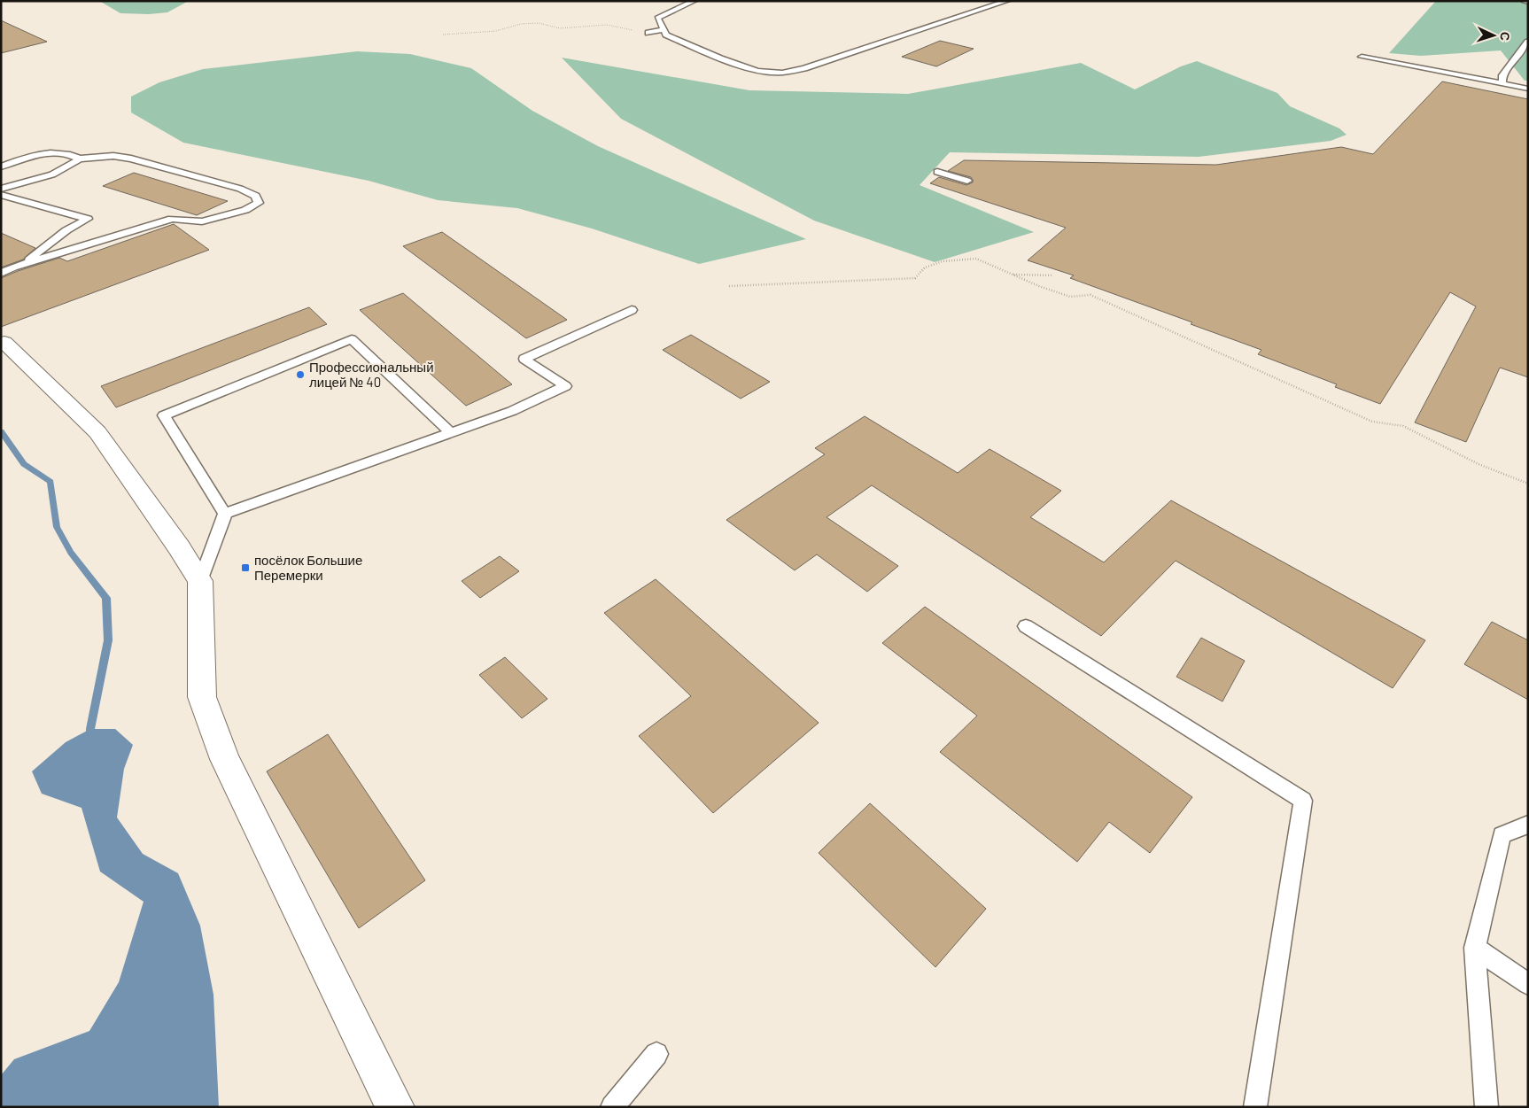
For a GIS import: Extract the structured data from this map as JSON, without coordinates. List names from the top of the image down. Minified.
{"places":{"other":["Профессиональный лицей № 40"],"transit":["посёлок Большие Перемерки"]},"north":"right"}
